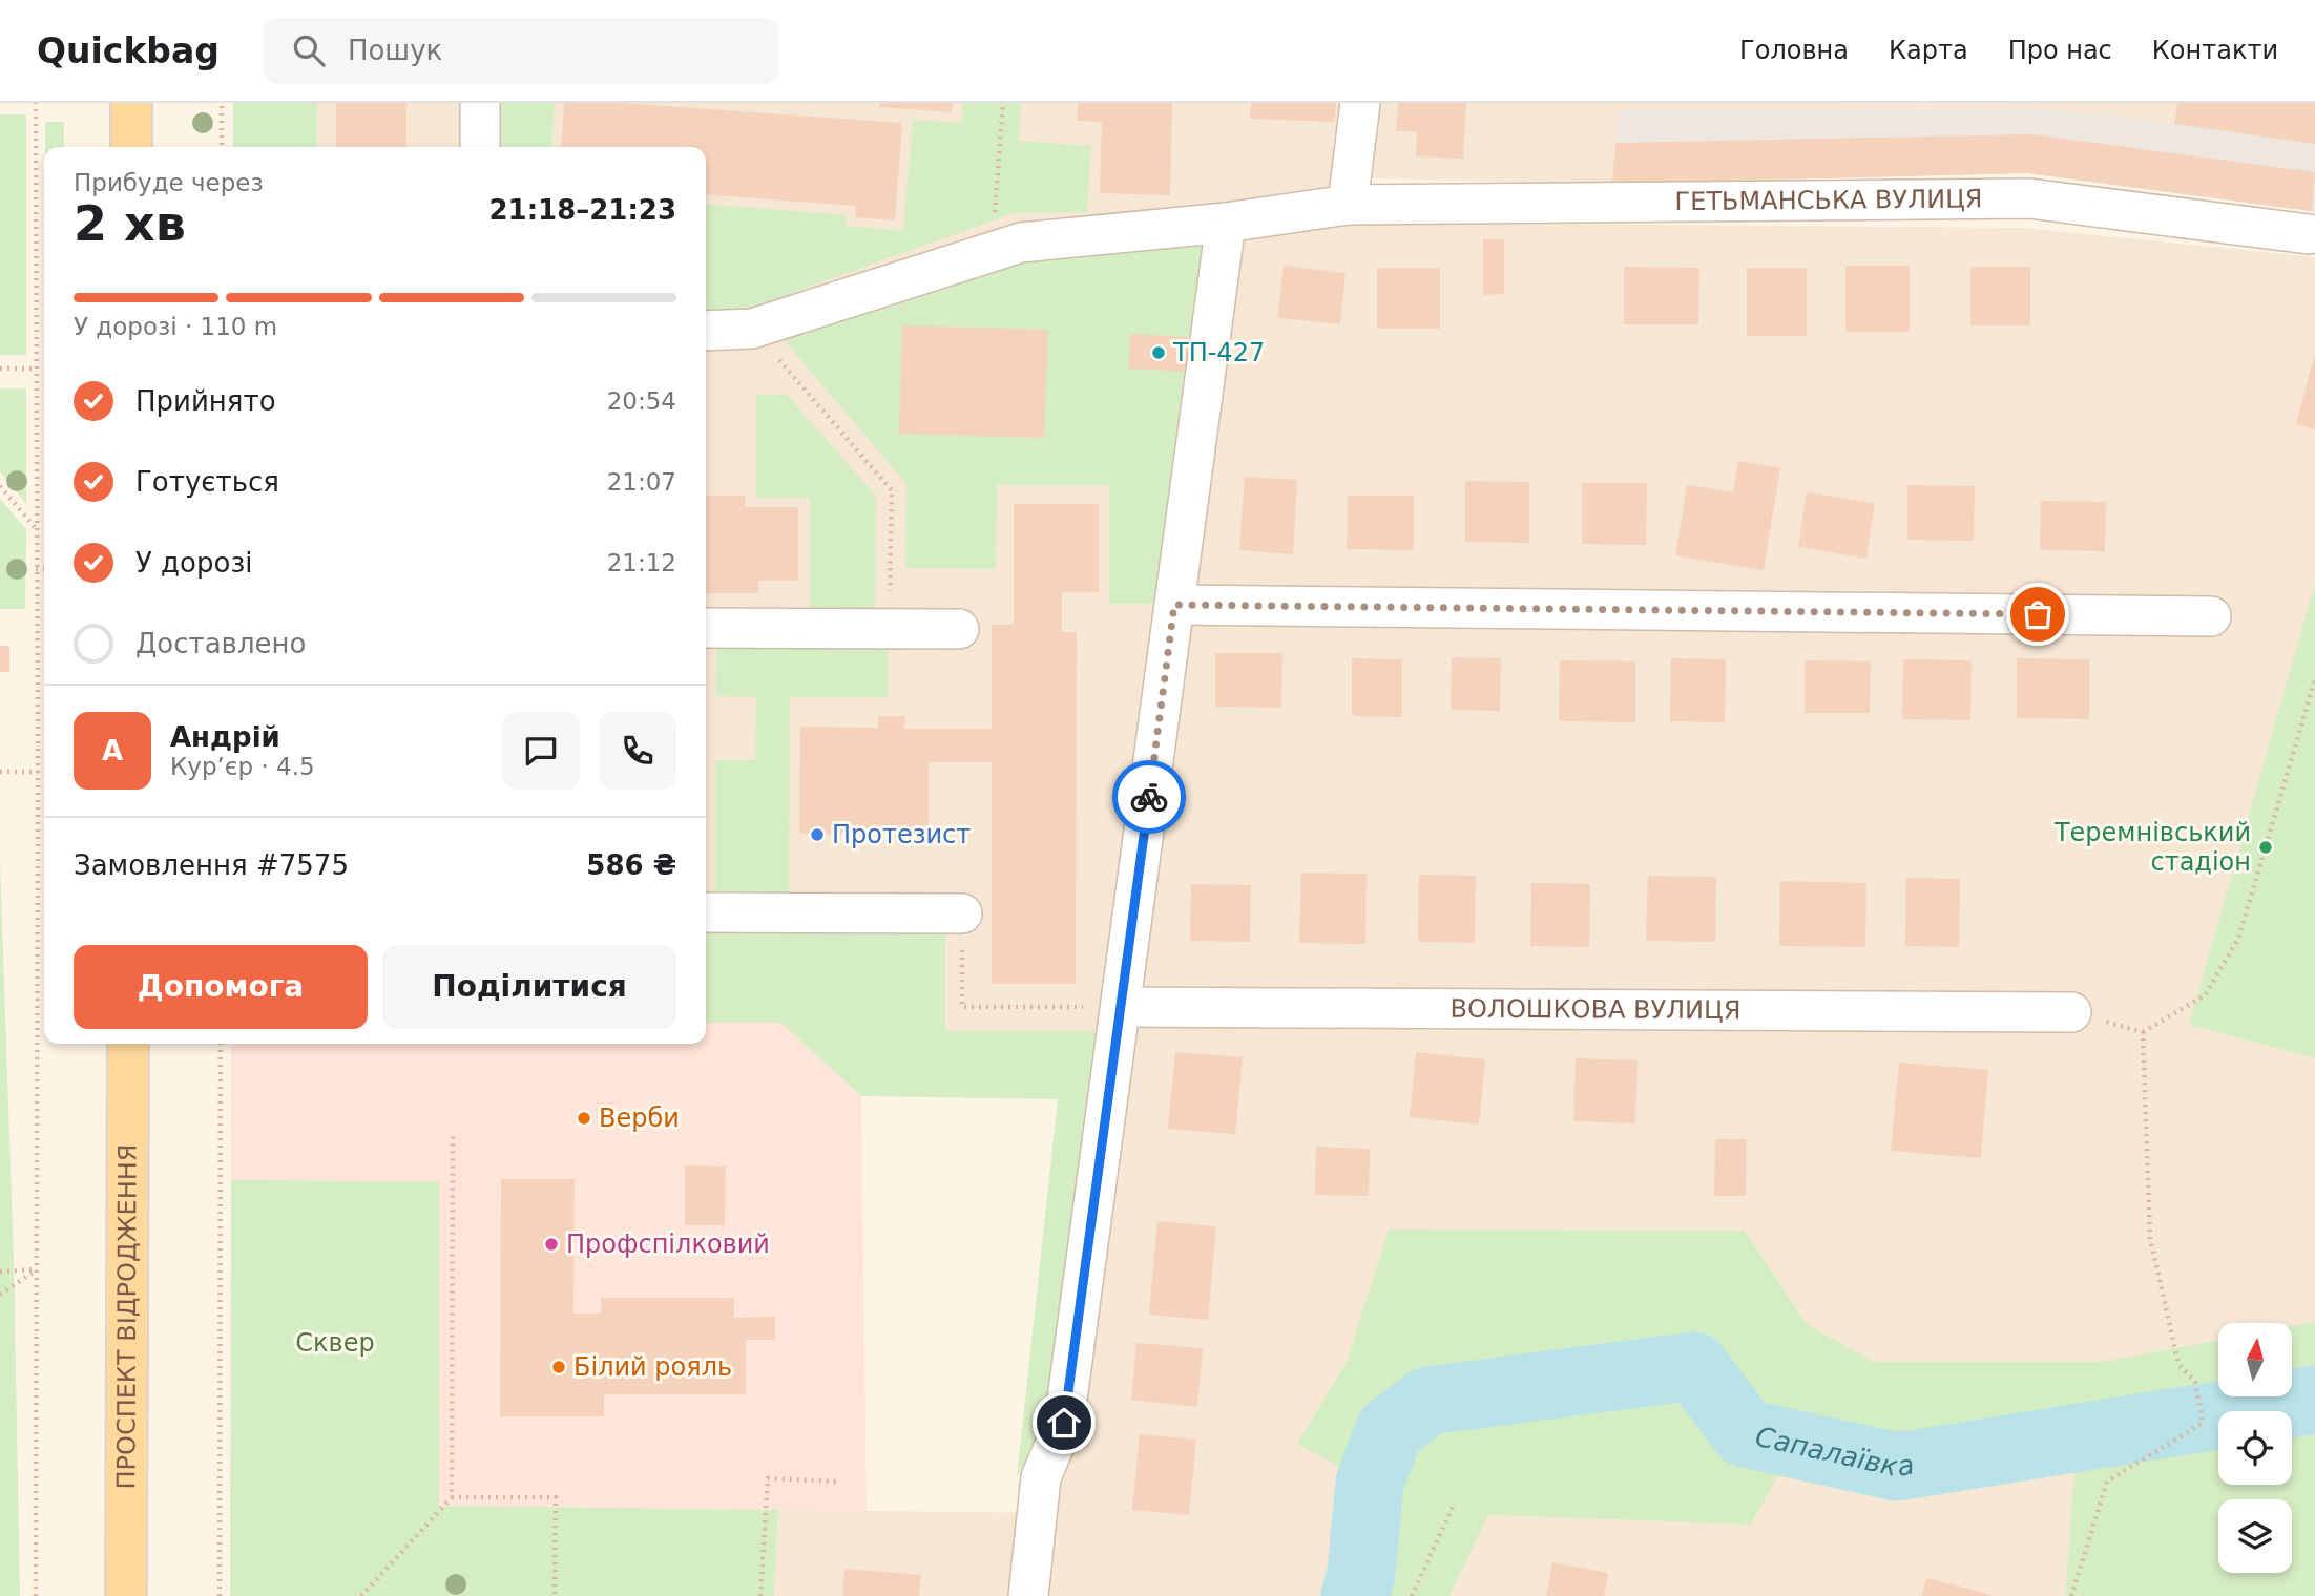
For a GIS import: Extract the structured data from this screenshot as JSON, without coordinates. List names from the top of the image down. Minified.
{"streets":{"main road":["ПРОСПЕКТ ВІДРОДЖЕННЯ"],"street":["ГЕТЬМАНСЬКА ВУЛИЦЯ","ВОЛОШКОВА ВУЛИЦЯ"]},"water":["Сапалаївка"],"parks":["Сквер"],"places":["ТП-427","Протезист","Теремнівський стадіон","Верби","Профспілковий","Білий рояль"],"north":"top","page":{"header":"Quickbag","search":"Пошук","nav":["Головна","Карта","Про нас","Контакти"],"heading":["2 хв","Прибуде через","21:18–21:23"],"panel":["Андрій","Кур’єр · 4.5","Замовлення #7575","586 ₴"],"bar":"У дорозі · 110 m","list":[["Прийнято","20:54"],["Готується","21:07"],["У дорозі","21:12"],"Доставлено"],"round":"А","buttons":["Допомога","Поділитися"]}}
